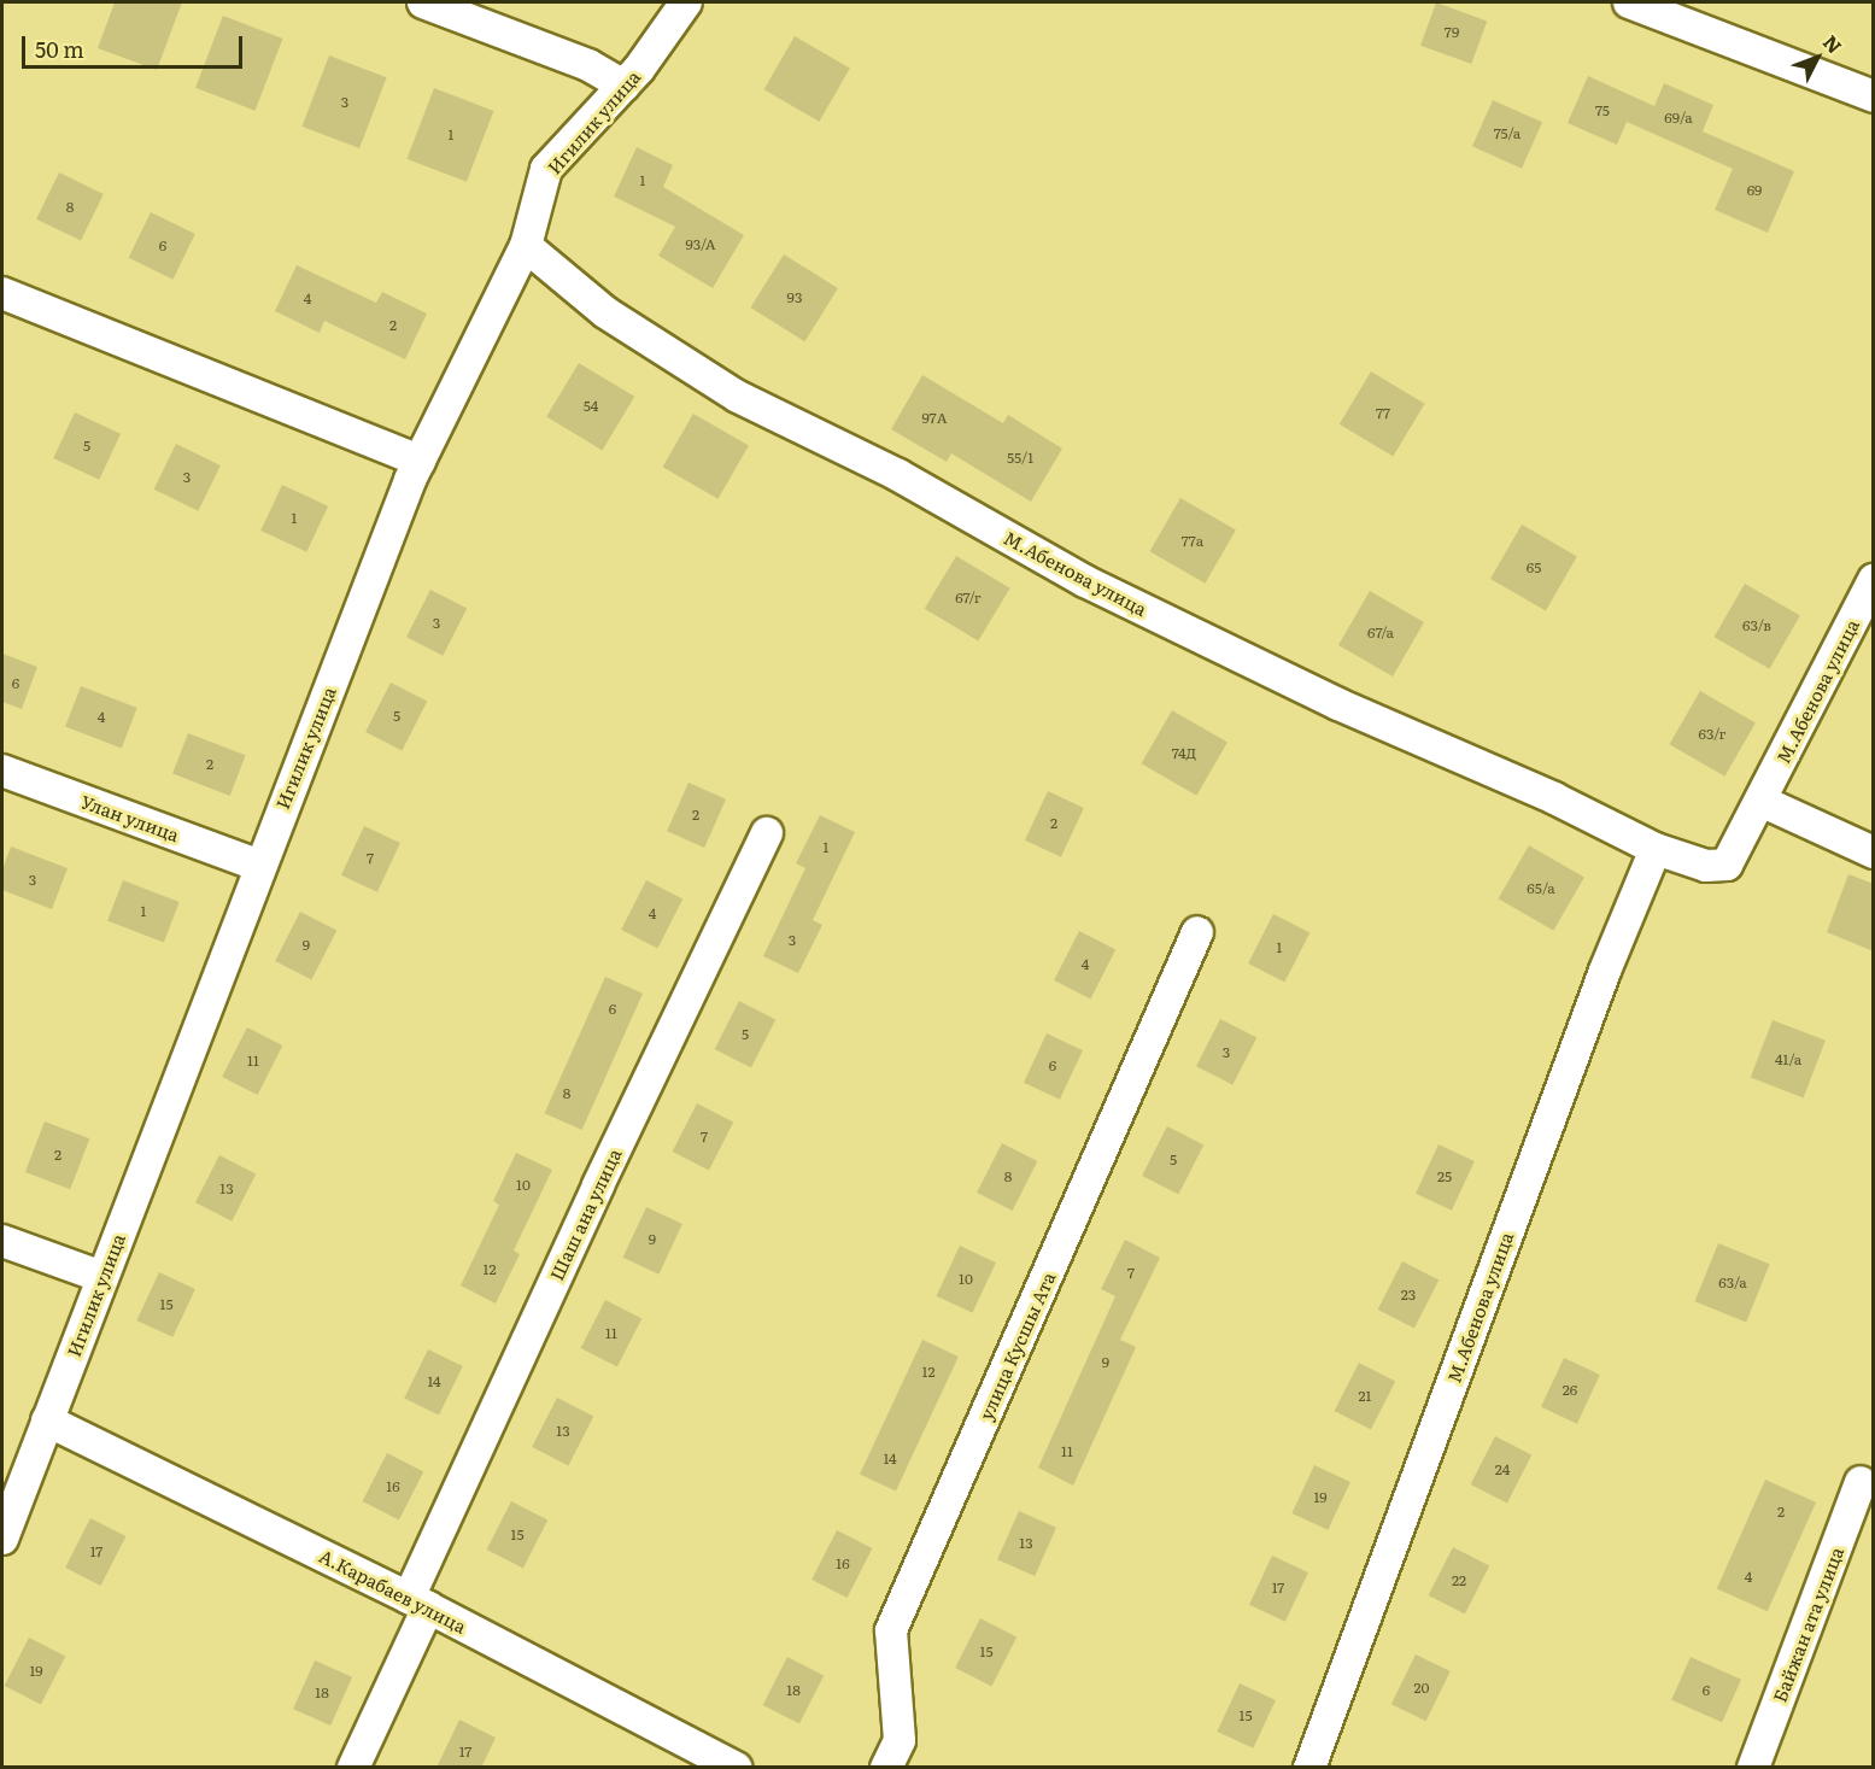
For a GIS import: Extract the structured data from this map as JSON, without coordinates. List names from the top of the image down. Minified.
{"streets":{"street":["Игилик улица","М.Абенова улица","Улан улица","Шаш ана улица","улица Кусшы Ата","А.Карабаев улица","Байжан ата улица"]},"crossings":[["Игилик улица","М.Абенова улица"],["Игилик улица","Улан улица"],["Игилик улица","А.Карабаев улица"],["Шаш ана улица","А.Карабаев улица"]],"house_numbers":["79","3","75","69/а","75/а","1","1","69","8","93/А","6","93","4","2","54","77","97А","5","55/1","3","1","77а","65","67/г","3","63/в","67/а","6","5","4","63/г","74Д","2","2","2","1","7","3","65/а","1","4","3","9","1","4","6","5","3","41/а","11","6","8","7","2","5","8","25","10","13","9","12","7","10","63/а","23","15","11","9","12","14","26","21","13","11","14","24","16","19","2","15","13","17","16","4","22","17","15","19","20","18","6","18","15","17"],"scale_bar":"50 m","north":"top right"}
